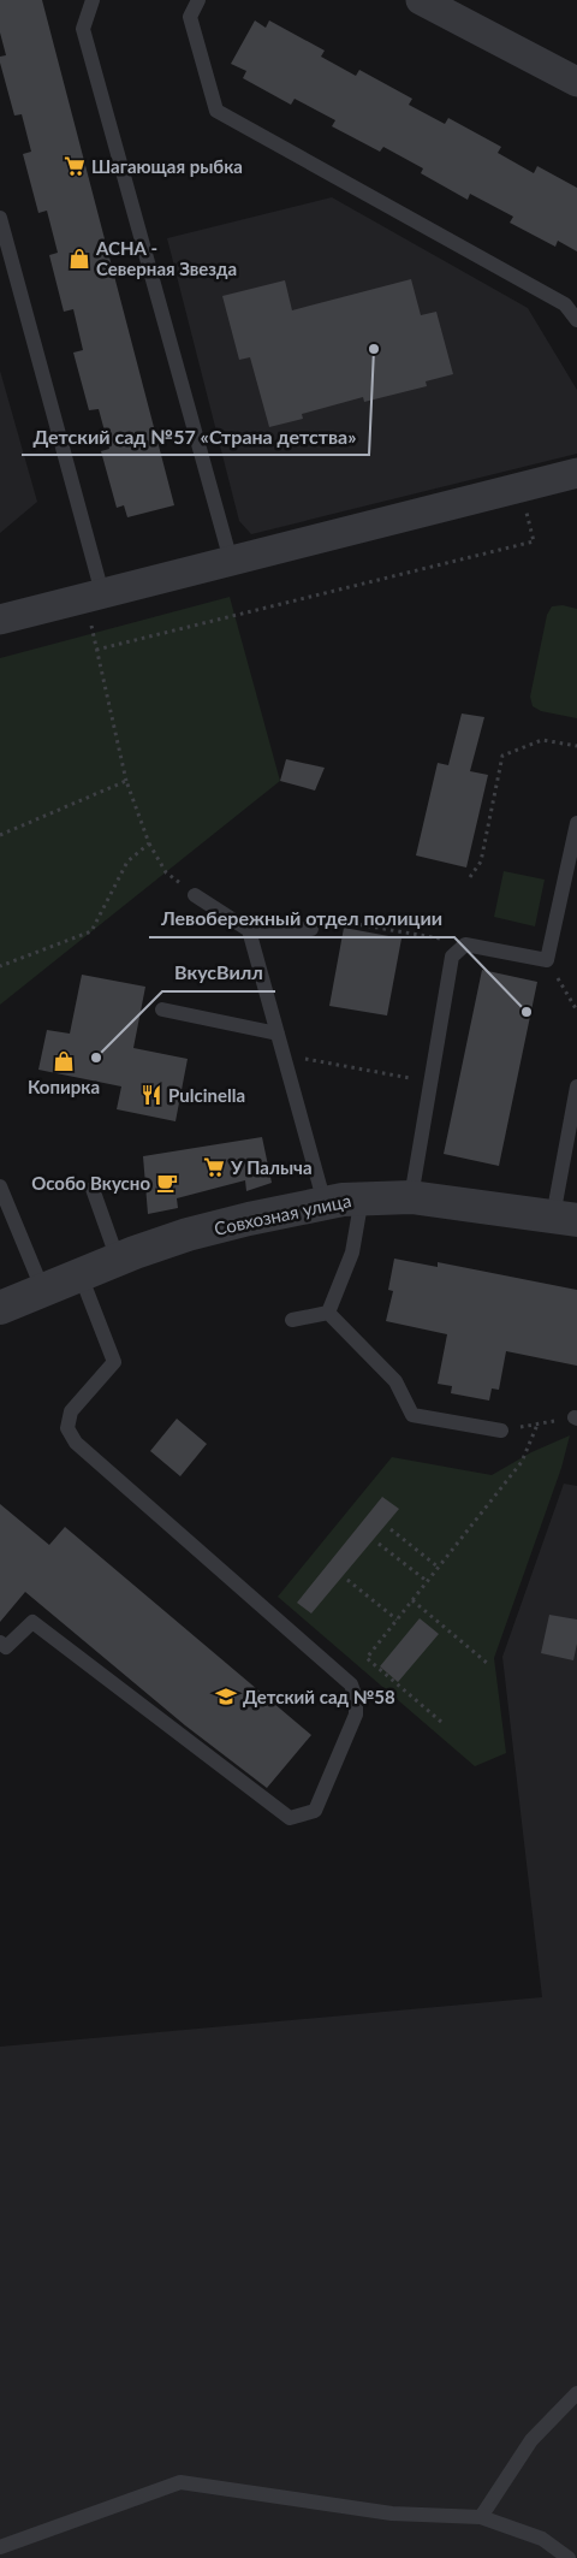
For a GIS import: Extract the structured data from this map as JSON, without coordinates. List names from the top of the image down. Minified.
{"streets":{"street":["Совхозная улица"]},"places":{"supermarket":["Шагающая рыбка","У Палыча"],"shop":["АСНА - Северная Звезда","Копирка"],"other":["Детский сад №57 «Страна детства»","Левобережный отдел полиции","ВкусВилл"],"restaurant":["Pulcinella"],"cafe":["Особо Вкусно"],"school or university":["Детский сад №58"]}}
